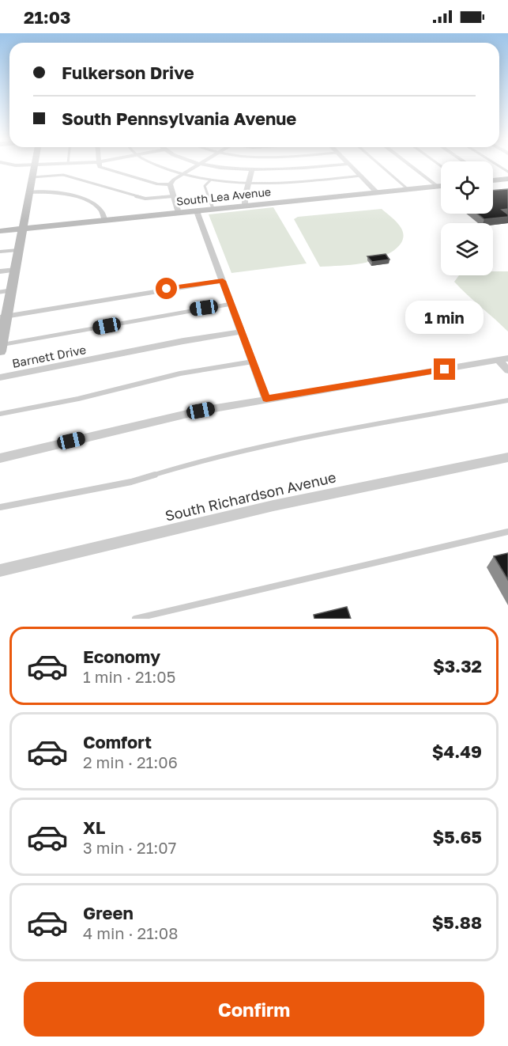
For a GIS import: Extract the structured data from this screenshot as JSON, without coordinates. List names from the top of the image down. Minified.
{"streets":{"street":["South Lea Avenue","Barnett Drive","South Richardson Avenue"]},"page":{"status":"21:03","banner":["Fulkerson Drive","South Pennsylvania Avenue"],"bubble":"1 min","list":[{"name":"Economy","note":"1 min · 21:05","value":"$3.32"},{"name":"Comfort","note":"2 min · 21:06","value":"$4.49"},{"name":"XL","note":"3 min · 21:07","value":"$5.65"},{"name":"Green","note":"4 min · 21:08","value":"$5.88"}],"buttons":"Confirm"}}
